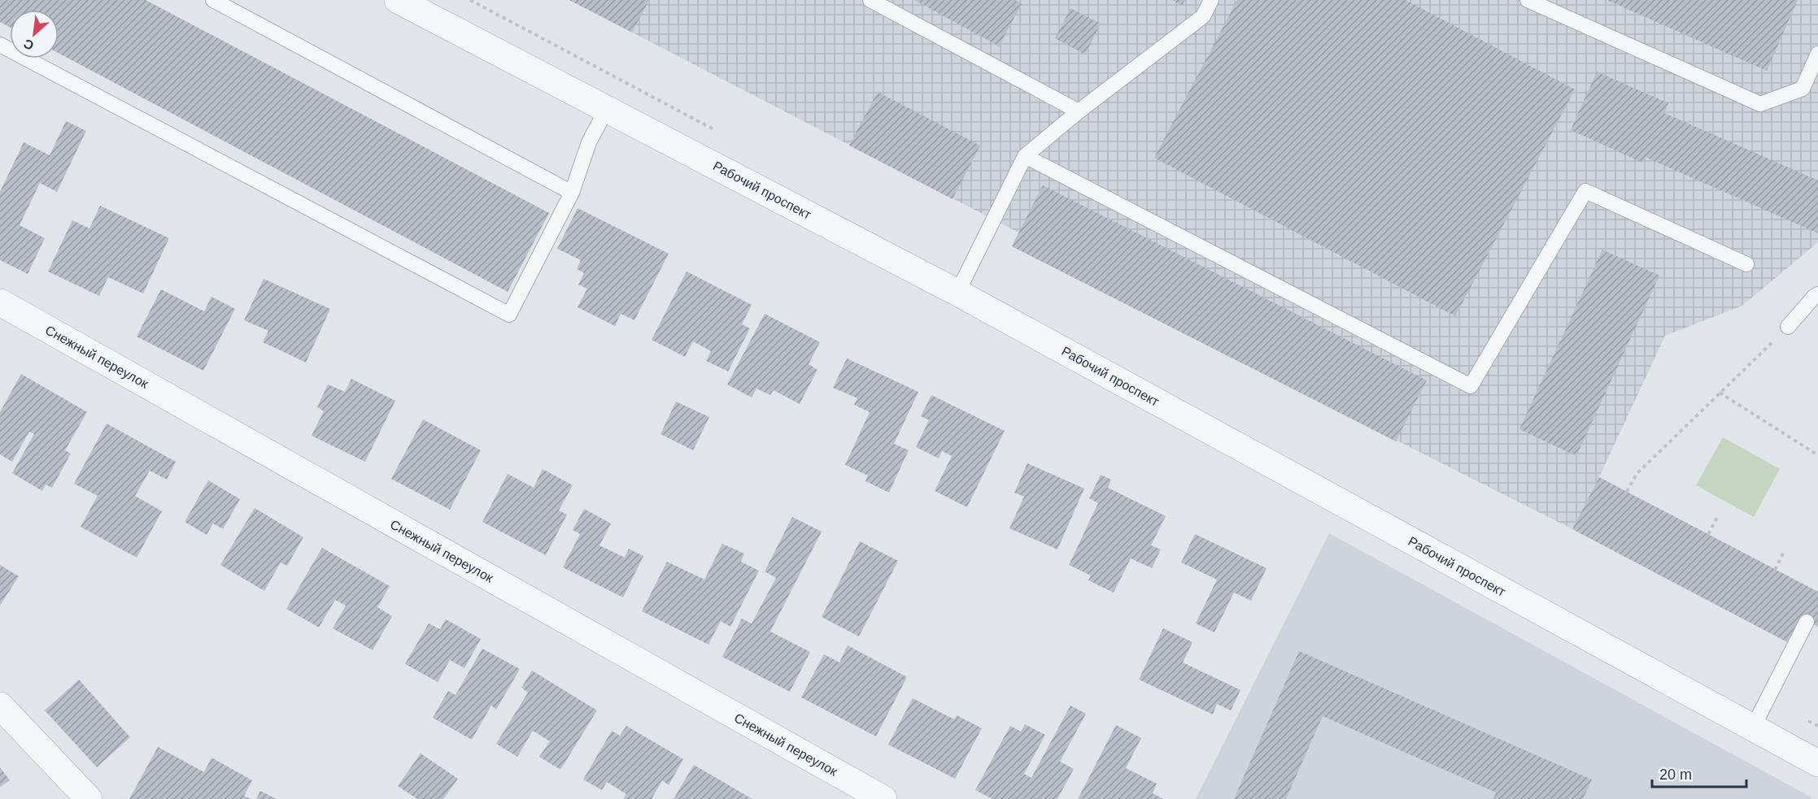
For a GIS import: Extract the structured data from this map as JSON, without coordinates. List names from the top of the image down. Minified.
{"streets":{"street":["Рабочий проспект","Снежный переулок"]},"scale_bar":"20 m","north":"bottom left"}
